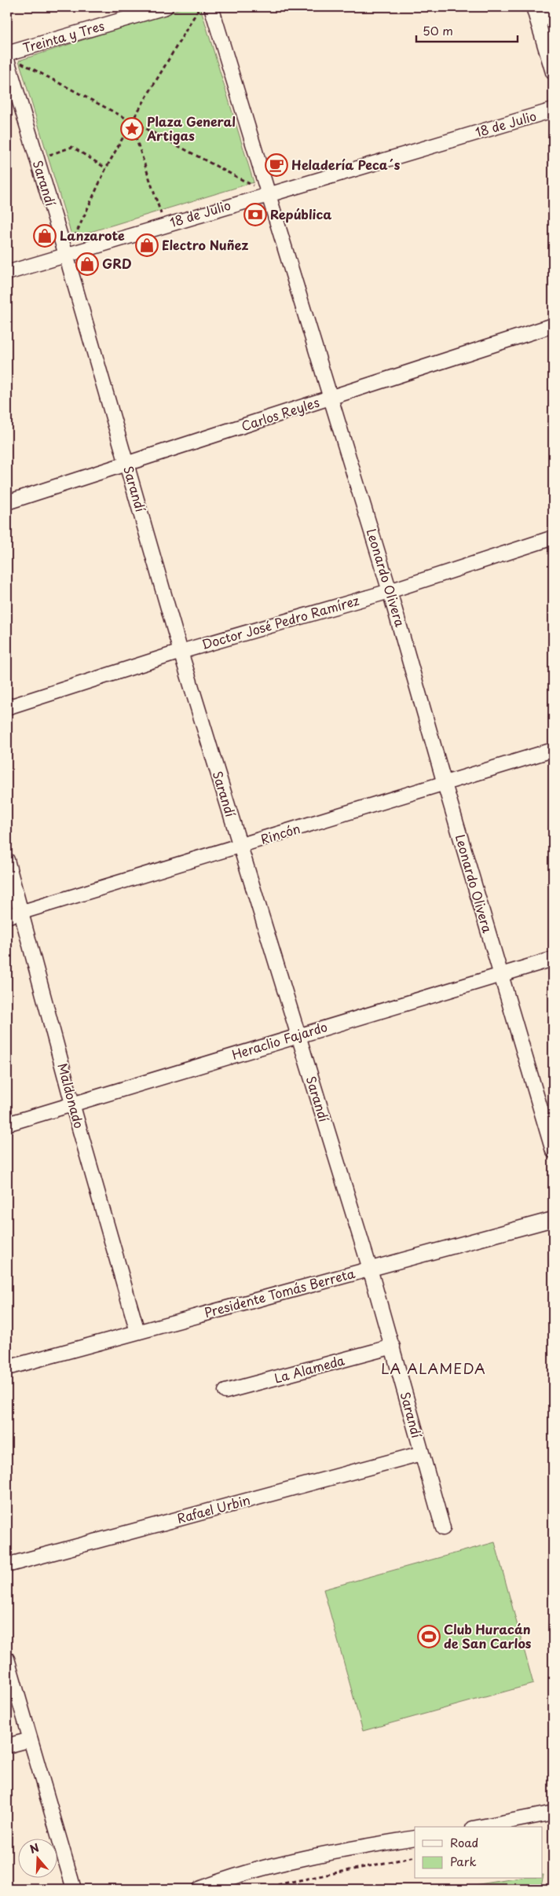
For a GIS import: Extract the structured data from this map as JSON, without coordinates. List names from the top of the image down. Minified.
{"streets":{"street":["Treinta y Tres","18 de Julio","Sarandí","Carlos Reyles","Leonardo Olivera","Doctor José Pedro Ramírez","Rincón","Heraclio Fajardo","Maldonado","Presidente Tomás Berreta","La Alameda","Rafael Urbin"]},"crossings":[["18 de Julio","Sarandí"],["18 de Julio","Leonardo Olivera"],["Sarandí","Carlos Reyles"],["Sarandí","Doctor José Pedro Ramírez"],["Sarandí","Rincón"],["Sarandí","Heraclio Fajardo"],["Sarandí","Presidente Tomás Berreta"],["Sarandí","La Alameda"],["Sarandí","Rafael Urbin"],["Carlos Reyles","Leonardo Olivera"],["Leonardo Olivera","Doctor José Pedro Ramírez"],["Leonardo Olivera","Rincón"],["Leonardo Olivera","Heraclio Fajardo"],["Rincón","Maldonado"],["Heraclio Fajardo","Maldonado"],["Maldonado","Presidente Tomás Berreta"]],"districts":["LA ALAMEDA"],"places":{"place":["Plaza General Artigas"],"cafe":["Heladería Peca´s"],"bank":["República"],"shop":["Lanzarote","Electro Nuñez","GRD"],"sports":["Club Huracán de San Carlos"]},"legend":["Road","Park"],"scale_bar":"50 m","north":"top"}
